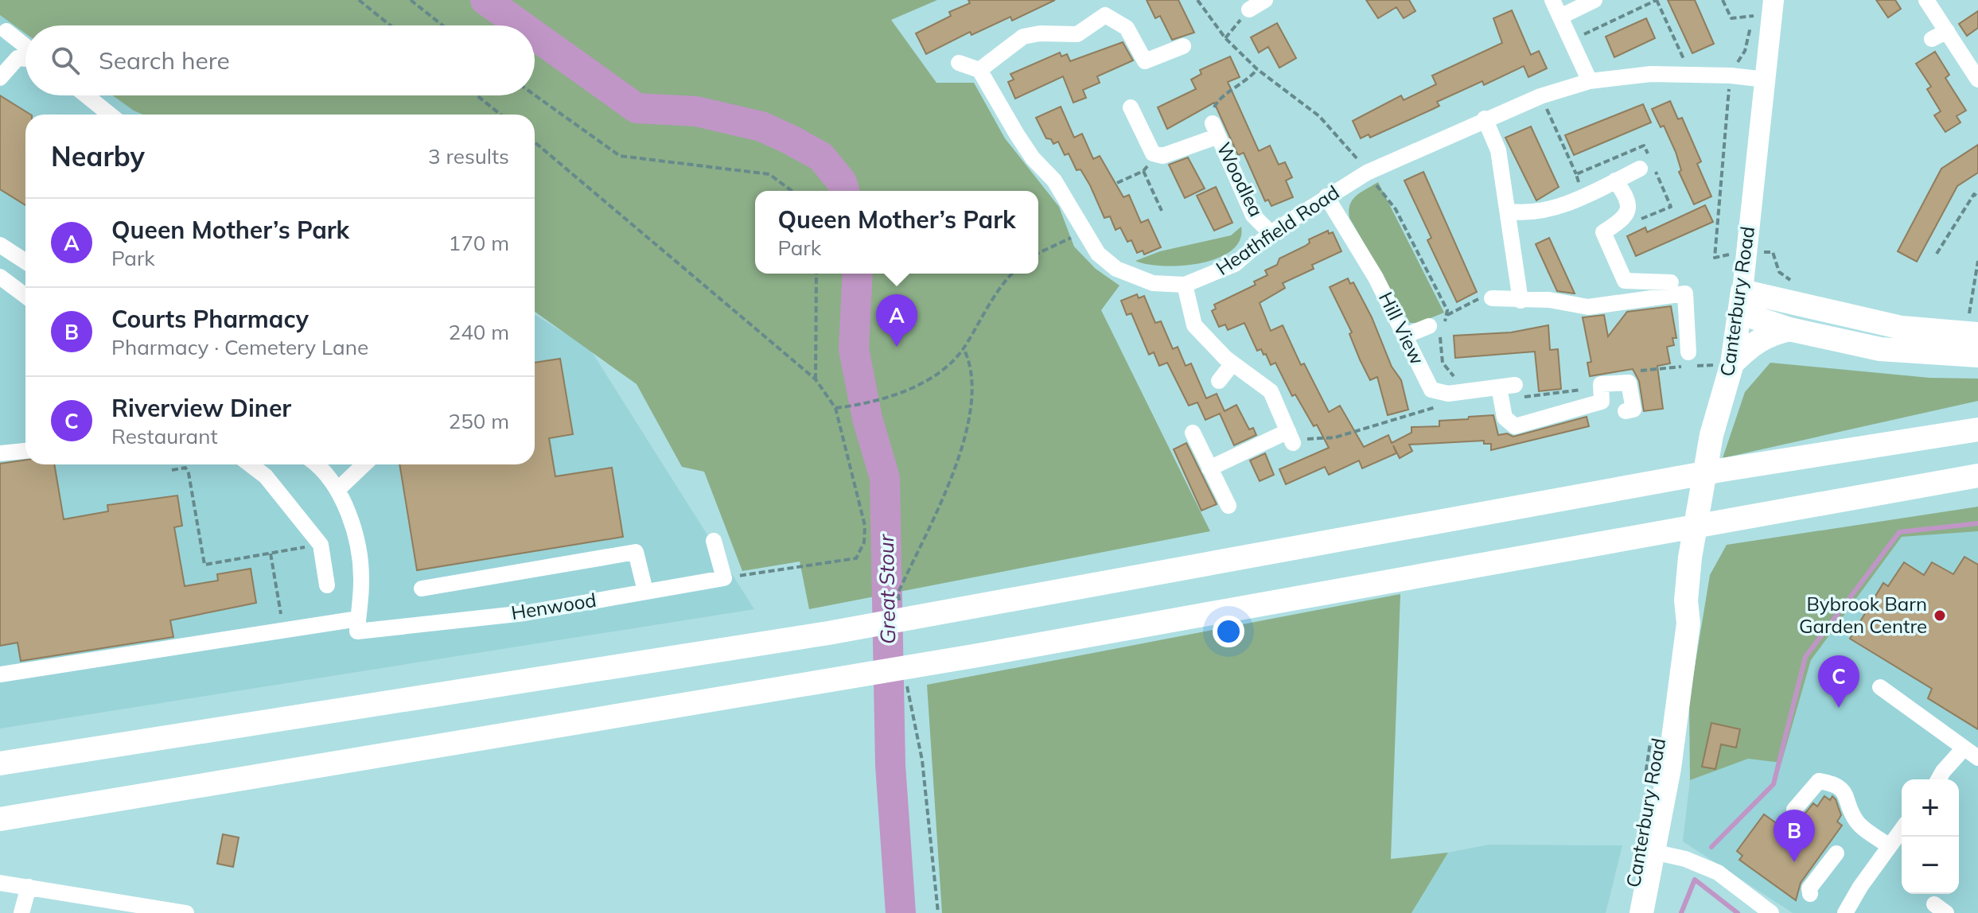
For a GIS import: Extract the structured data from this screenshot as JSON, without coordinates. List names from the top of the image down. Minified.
{"streets":{"highway":["Canterbury Road"],"street":["Woodlea","Heathfield Road","Hill View","Henwood"]},"crossings":[["Woodlea","Heathfield Road"],["Heathfield Road","Canterbury Road"],["Heathfield Road","Hill View"]],"water":["Great Stour"],"places":["Bybrook Barn Garden Centre"],"page":{"search":"Search here","heading":["Nearby","3 results"],"popup":["Queen Mother’s Park","Park"],"list":[{"mark":"A","name":"Queen Mother’s Park","note":"Park","value":"170 m"},{"mark":"B","name":"Courts Pharmacy","note":"Pharmacy · Cemetery Lane","value":"240 m"},{"mark":"C","name":"Riverview Diner","note":"Restaurant","value":"250 m"}],"pins":["A","C","B"],"map_buttons":["+","−"]}}
